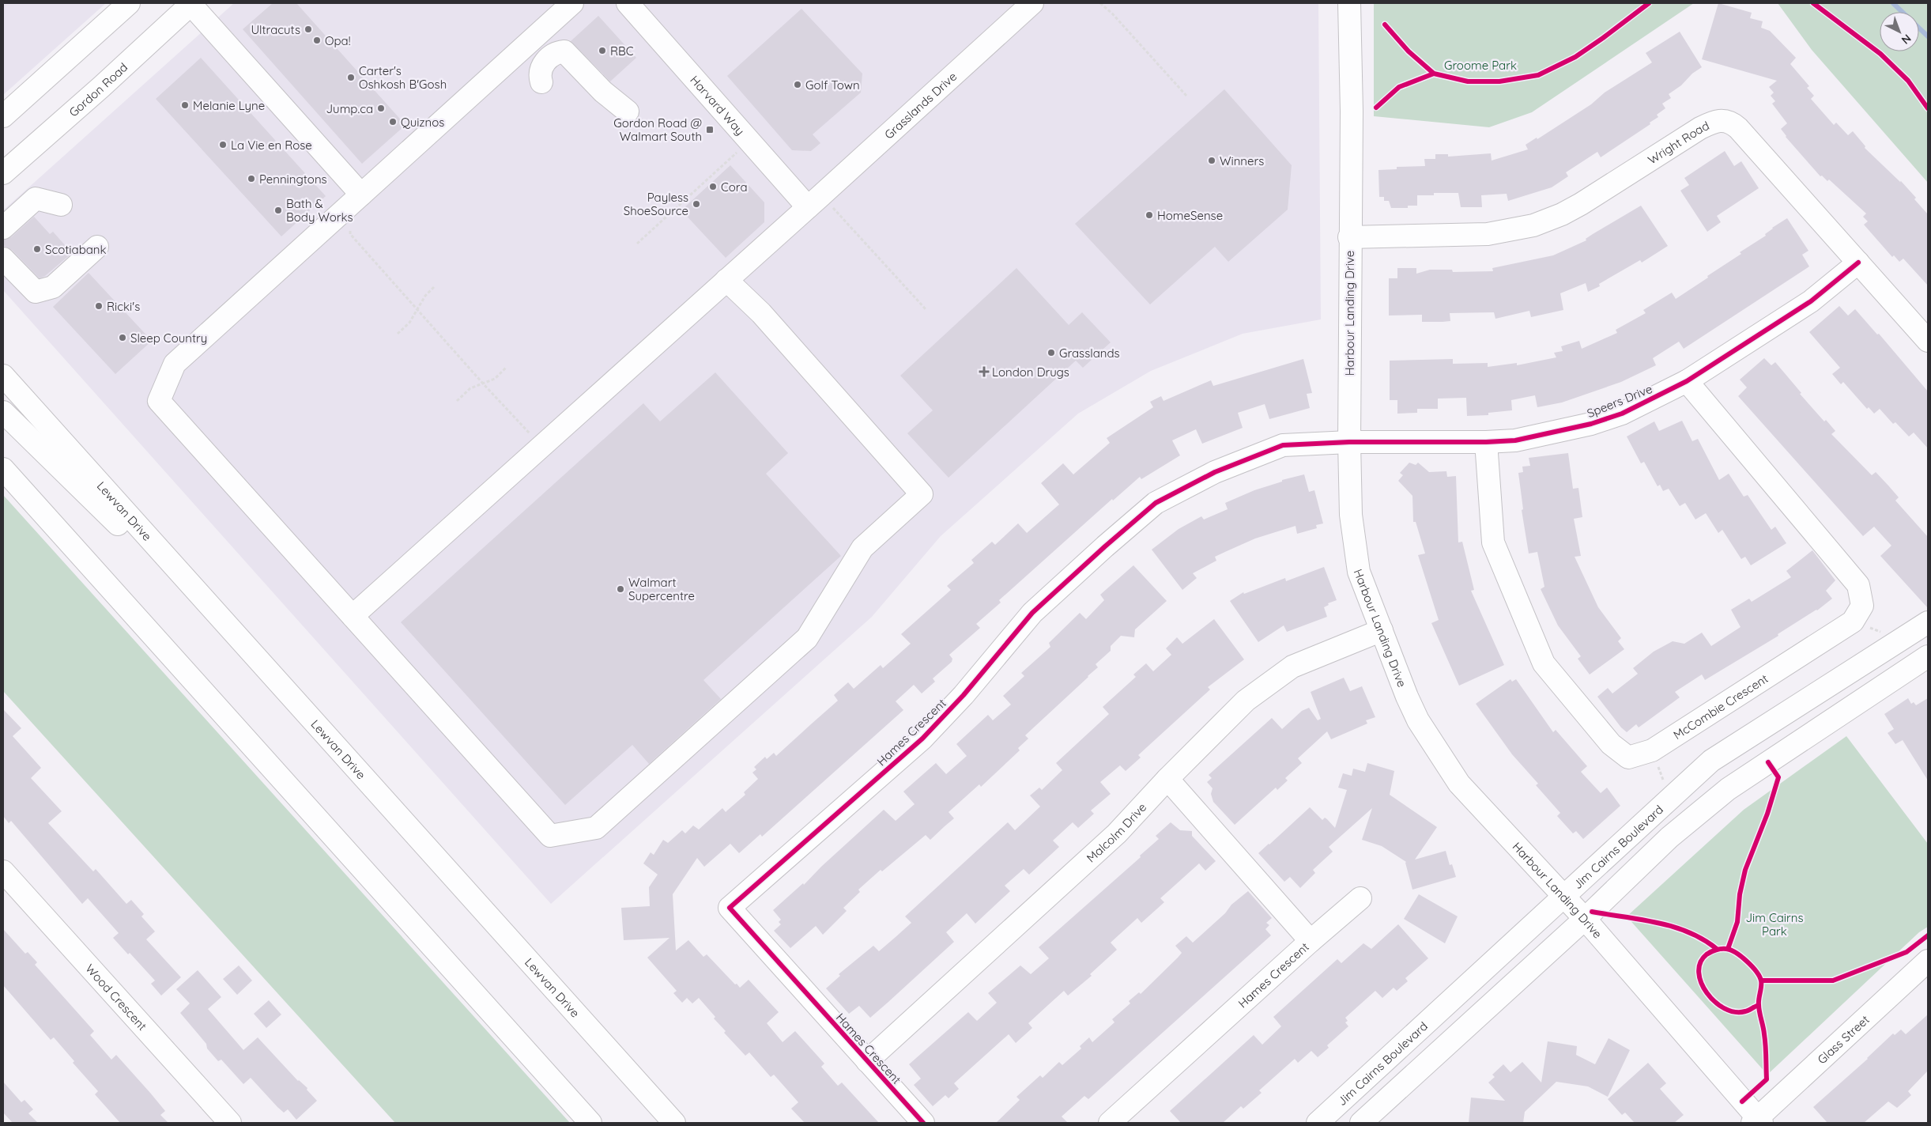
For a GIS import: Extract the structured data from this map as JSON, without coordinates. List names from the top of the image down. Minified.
{"streets":{"street":["Gordon Road","Harvard Way","Grasslands Drive","Wright Road","Harbour Landing Drive","Speers Drive","Lewvan Drive","McCombie Crescent","Hames Crescent","Malcolm Drive","Jim Cairns Boulevard","Wood Crescent","Glass Street"]},"crossings":[["Harvard Way","Grasslands Drive"],["Wright Road","Harbour Landing Drive"],["Wright Road","Speers Drive"],["Harbour Landing Drive","Speers Drive"],["Harbour Landing Drive","Hames Crescent"],["Harbour Landing Drive","Malcolm Drive"],["Harbour Landing Drive","Jim Cairns Boulevard"],["Harbour Landing Drive","Glass Street"],["Speers Drive","McCombie Crescent"],["Speers Drive","Hames Crescent"],["Hames Crescent","Malcolm Drive"]],"parks":["Groome Park","Jim Cairns Park"],"places":{"other":["Ultracuts","Opa!","RBC","Carter's Oshkosh B'Gosh","Golf Town","Melanie Lyne","Jump.ca","Quiznos","La Vie en Rose","Winners","Penningtons","Cora","Payless ShoeSource","Bath & Body Works","HomeSense","Scotiabank","Ricki's","Sleep Country","Grasslands","Walmart Supercentre"],"transit":["Gordon Road @ Walmart South"],"health":["London Drugs"]},"north":"bottom right"}
